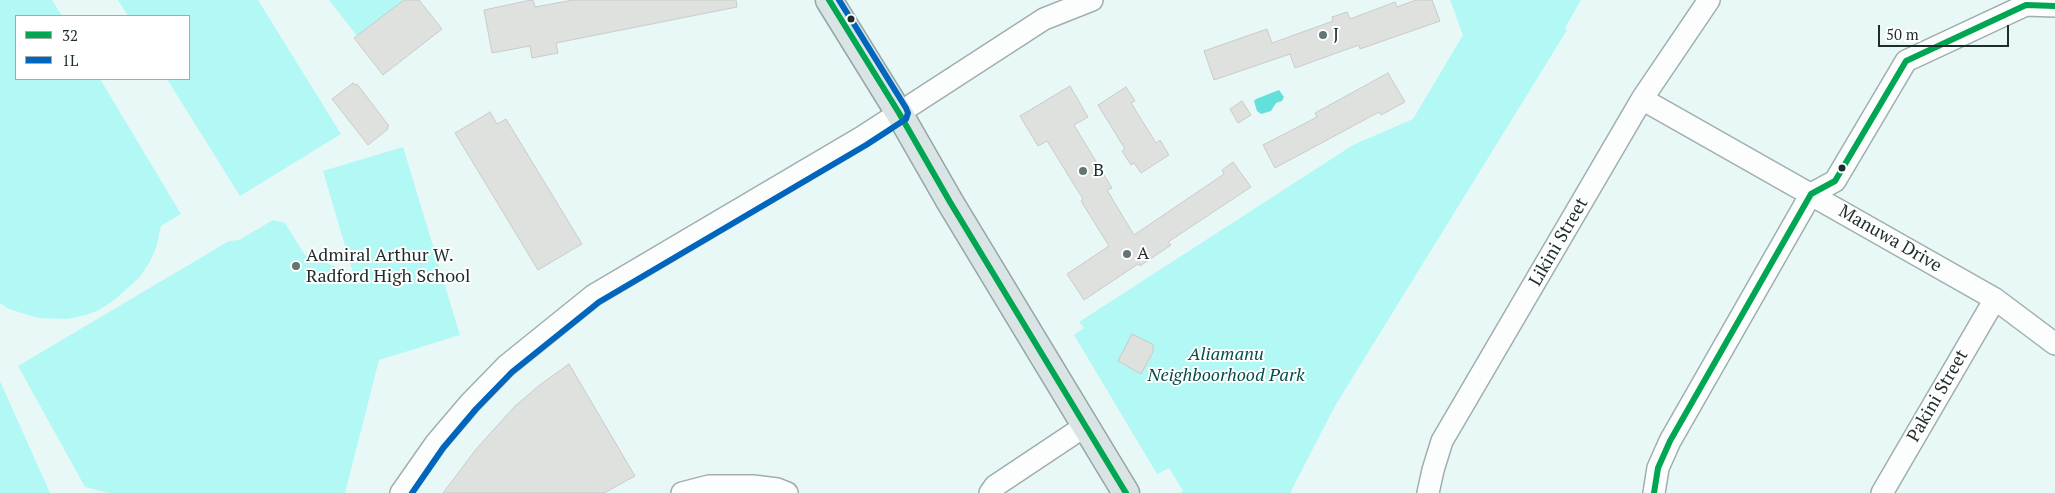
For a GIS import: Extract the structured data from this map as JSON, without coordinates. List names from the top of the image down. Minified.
{"streets":{"street":["Manuwa Drive","Likini Street","Pakini Street"]},"crossings":[["Manuwa Drive","Likini Street"],["Manuwa Drive","Pakini Street"]],"parks":["Aliamanu Neighboorhood Park"],"places":["J","B","A","Admiral Arthur W. Radford High School"],"lines":["transit line 32","transit line 1L"],"legend":["32","1L"],"scale_bar":"50 m"}
